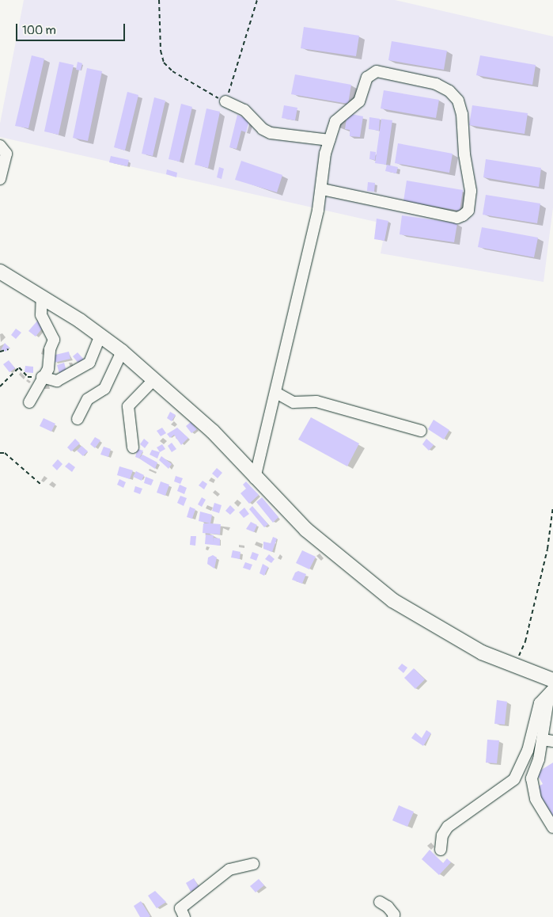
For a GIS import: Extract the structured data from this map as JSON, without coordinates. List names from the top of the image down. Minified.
{"scale_bar":"100 m"}
